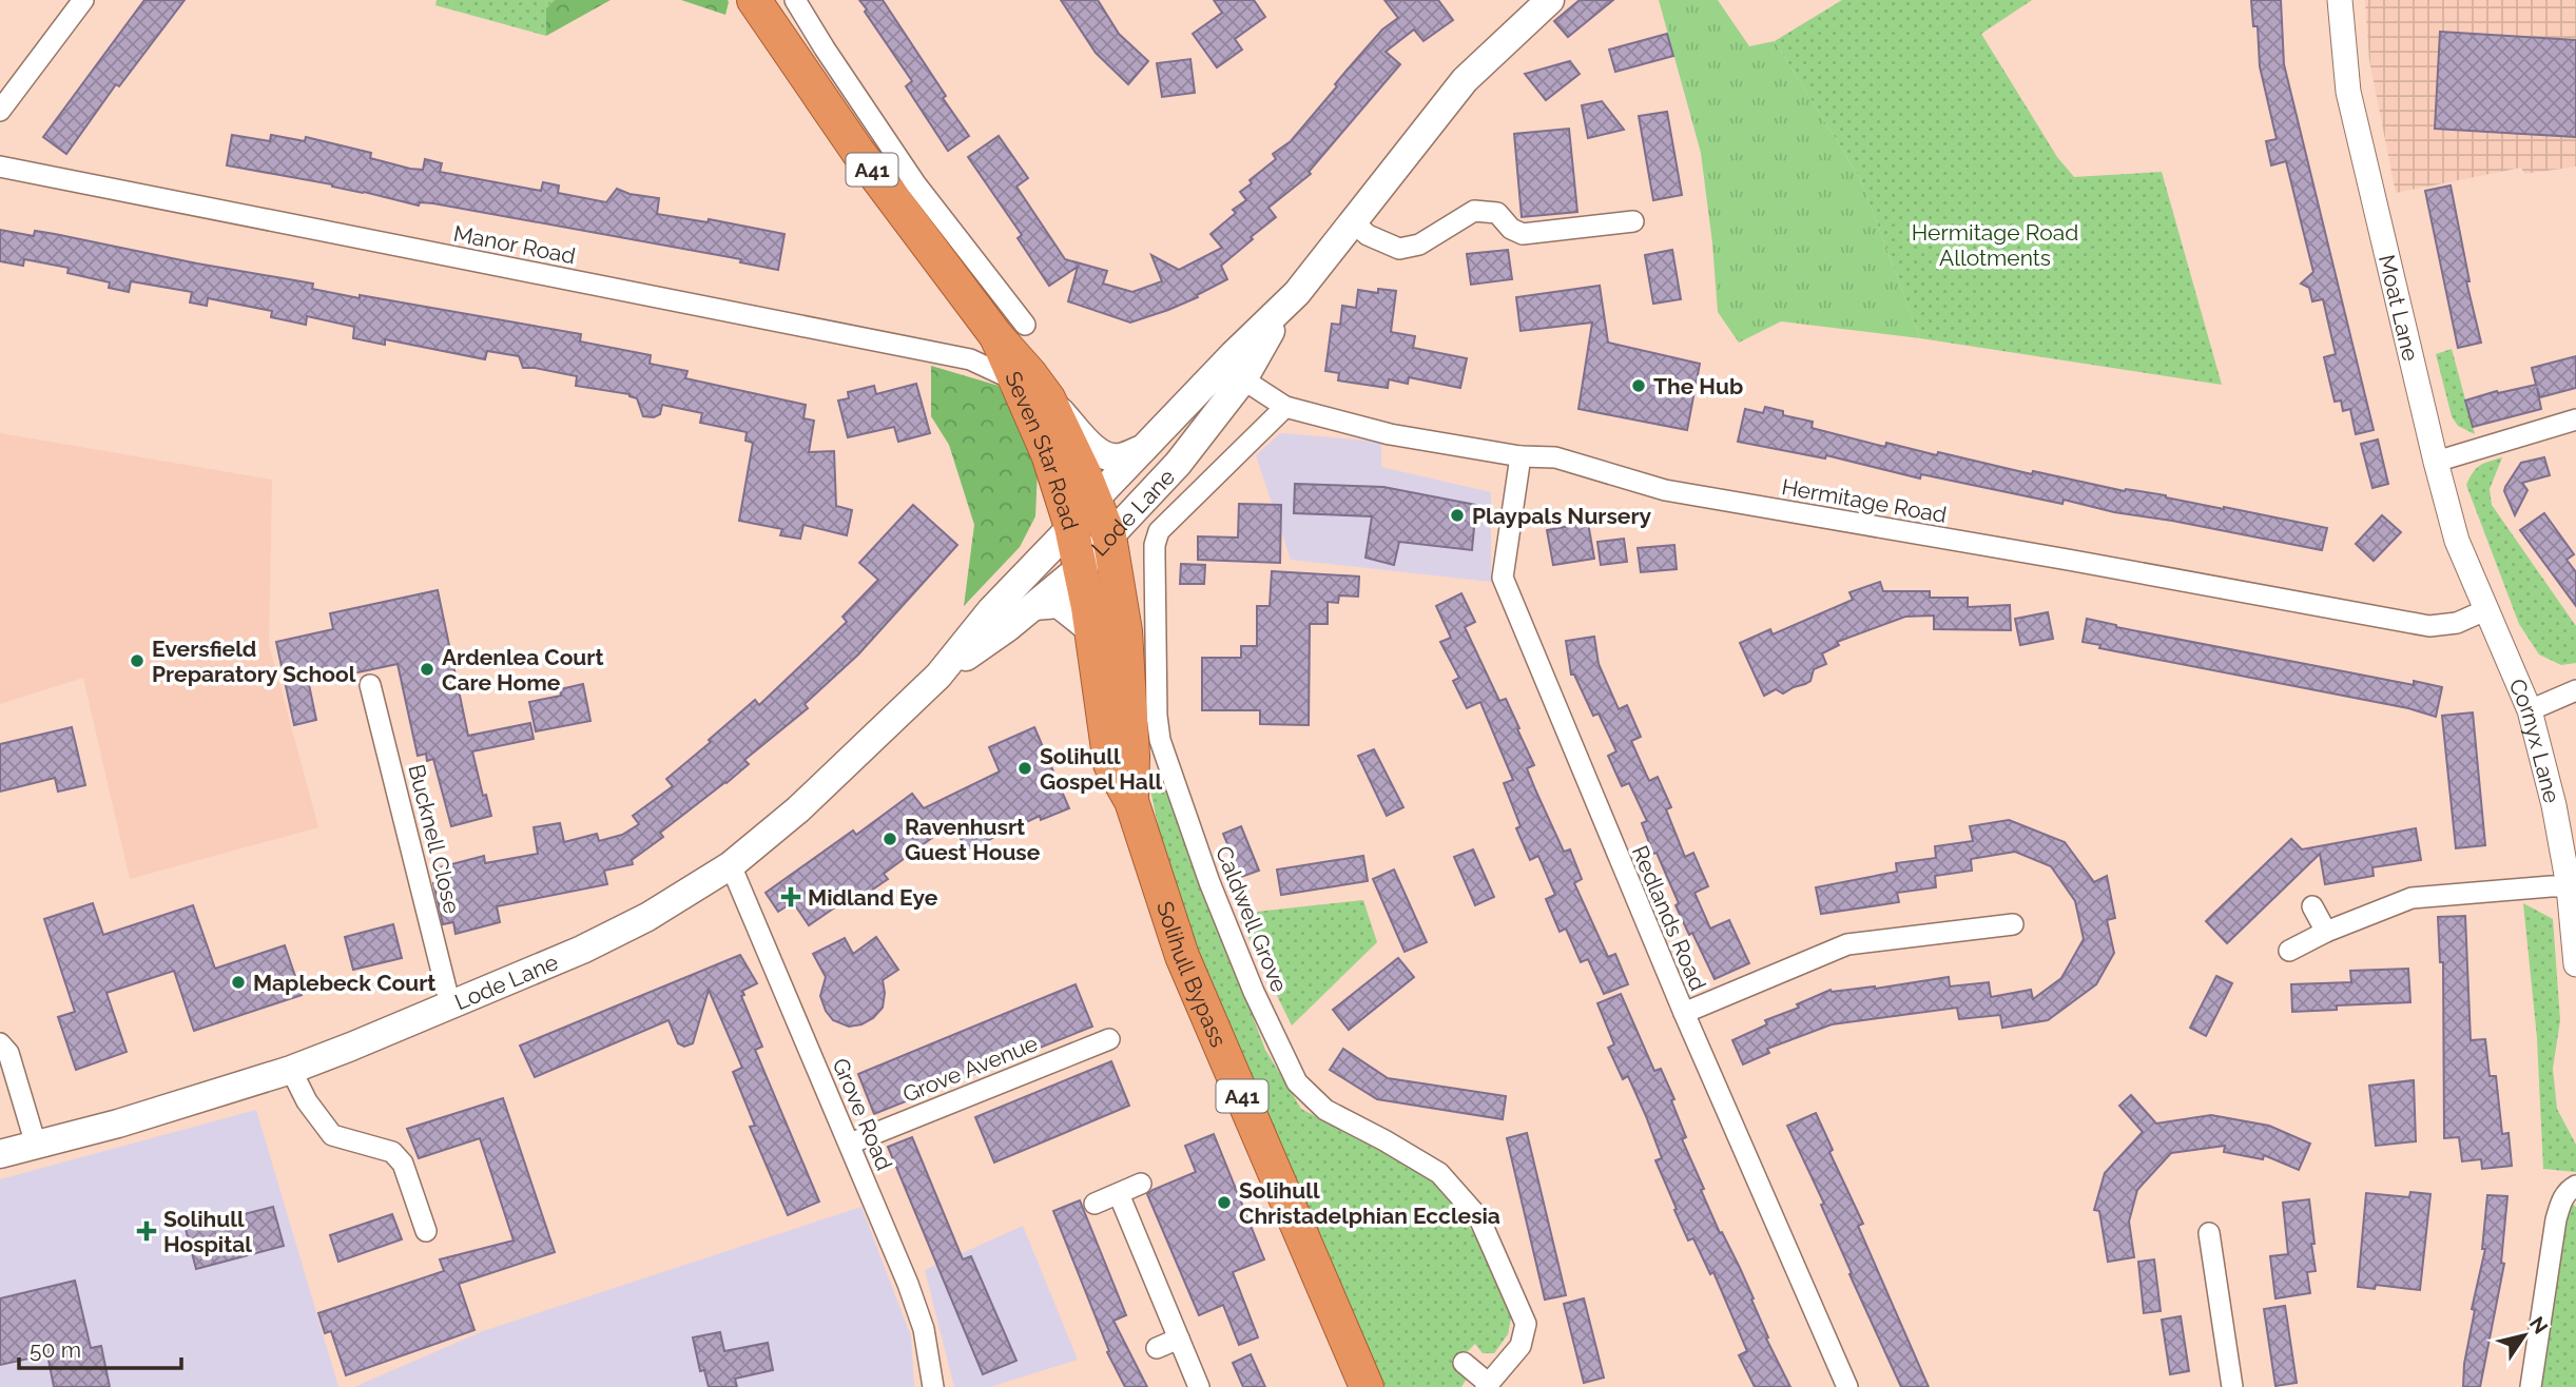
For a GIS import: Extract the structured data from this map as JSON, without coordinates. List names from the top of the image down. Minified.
{"streets":{"highway":["A41","Seven Star Road","Solihull Bypass"],"main road":["Lode Lane"],"street":["Manor Road","Moat Lane","Hermitage Road","Cornyx Lane","Bucknell Close","Redlands Road","Caldwell Grove","Grove Avenue","Grove Road"]},"crossings":[["Manor Road","Seven Star Road"],["Moat Lane","Hermitage Road"],["Moat Lane","Cornyx Lane"],["Seven Star Road","Lode Lane"],["Seven Star Road","Solihull Bypass"],["Hermitage Road","Lode Lane"],["Hermitage Road","Cornyx Lane"],["Hermitage Road","Redlands Road"],["Hermitage Road","Caldwell Grove"],["Lode Lane","Bucknell Close"],["Lode Lane","Solihull Bypass"],["Lode Lane","Grove Road"],["Grove Avenue","Grove Road"]],"parks":["Hermitage Road Allotments"],"places":{"other":["The Hub","Playpals Nursery","Eversfield Preparatory School","Ardenlea Court Care Home","Solihull Gospel Hall","Ravenhusrt Guest House","Maplebeck Court","Solihull Christadelphian Ecclesia"],"health":["Midland Eye","Solihull Hospital"]},"scale_bar":"50 m","north":"top right"}
